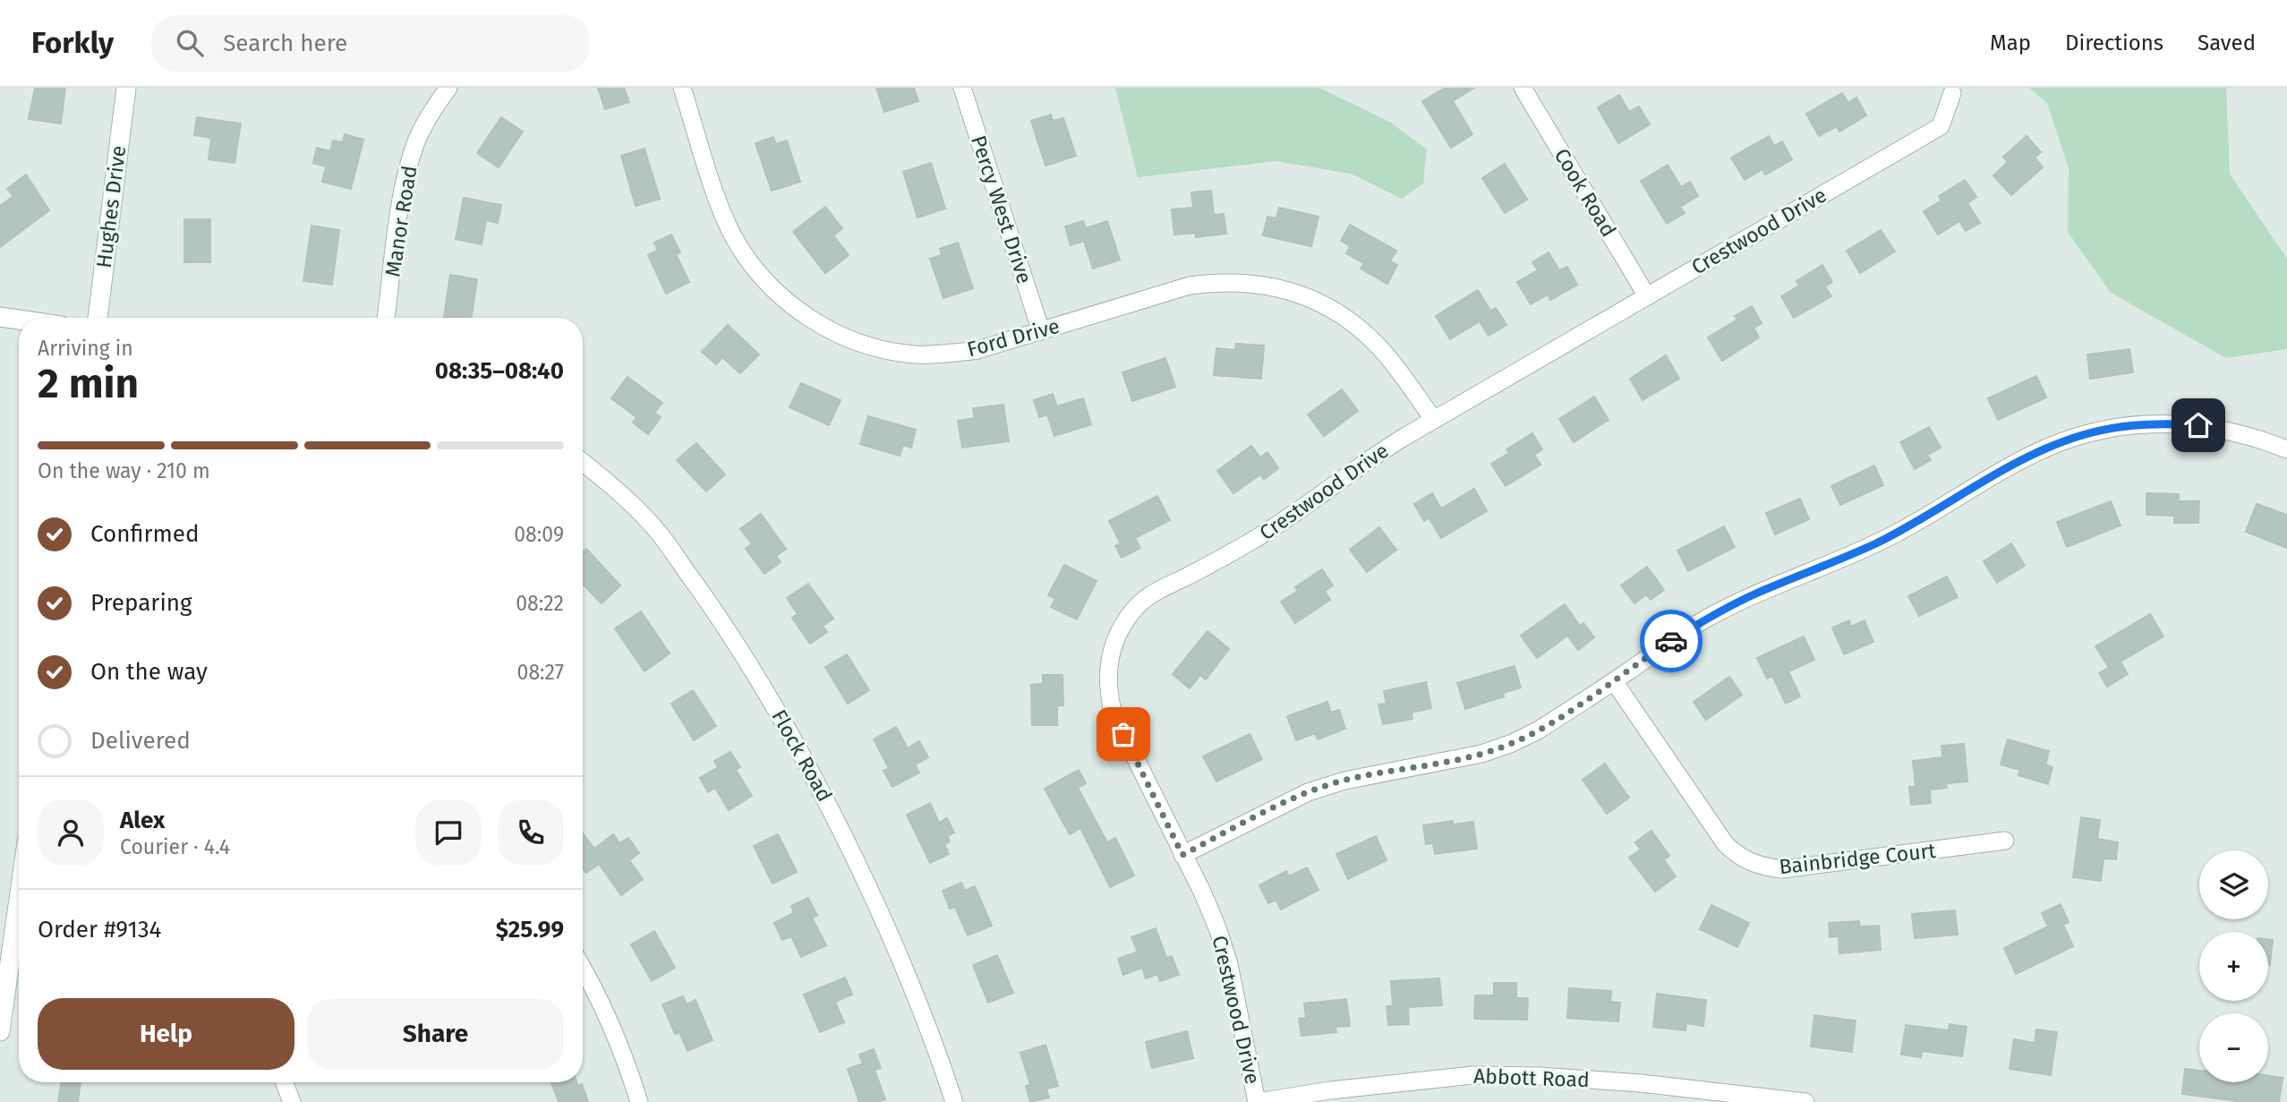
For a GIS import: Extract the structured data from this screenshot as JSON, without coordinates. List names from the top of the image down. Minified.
{"streets":{"street":["Cook Road","Hughes Drive","Percy West Drive","Manor Road","Crestwood Drive","Ford Drive","Flock Road","Bainbridge Court","Abbott Road"]},"crossings":[["Cook Road","Crestwood Drive"],["Percy West Drive","Ford Drive"],["Crestwood Drive","Ford Drive"],["Crestwood Drive","Abbott Road"]],"page":{"header":"Forkly","search":"Search here","nav":["Map","Directions","Saved"],"heading":["2 min","Arriving in","08:35–08:40"],"panel":["Alex","Courier · 4.4","Order #9134","$25.99"],"bar":"On the way · 210 m","list":[["Confirmed","08:09"],["Preparing","08:22"],["On the way","08:27"],"Delivered"],"map_buttons":["+","−"],"buttons":["Help","Share"]}}
